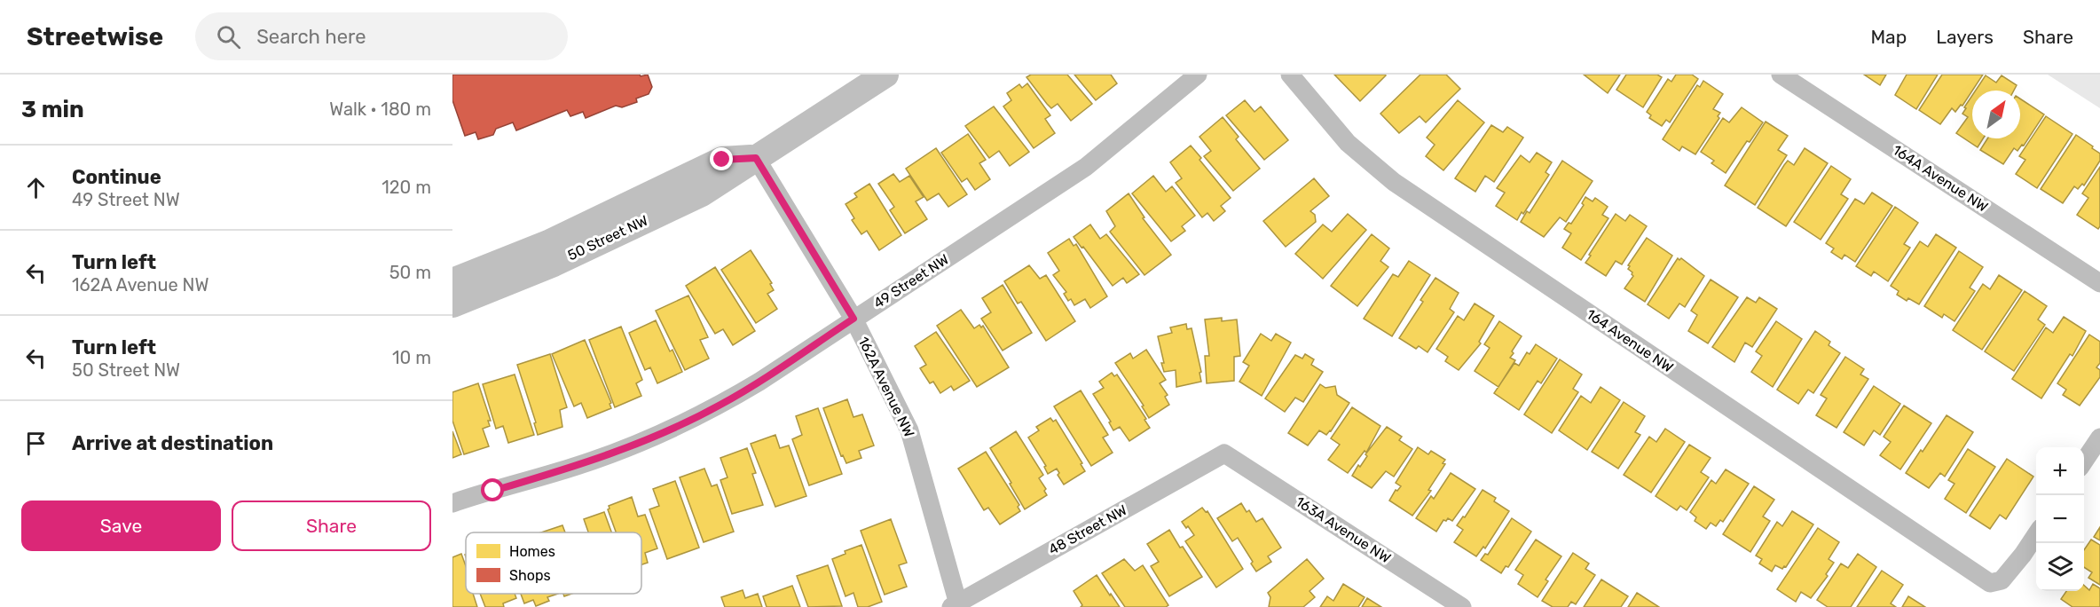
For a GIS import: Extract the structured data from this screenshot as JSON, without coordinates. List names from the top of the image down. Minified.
{"streets":{"main road":["50 Street NW"],"street":["164A Avenue NW","49 Street NW","164 Avenue NW","162A Avenue NW","48 Street NW","163A Avenue NW"]},"crossings":[["50 Street NW","162A Avenue NW"],["49 Street NW","162A Avenue NW"],["162A Avenue NW","48 Street NW"],["48 Street NW","163A Avenue NW"]],"legend":["Homes","Shops"],"north":"top right","page":{"header":"Streetwise","search":"Search here","nav":["Map","Layers","Share"],"heading":["3 min","Walk · 180 m"],"list":[["Continue","49 Street NW","120 m"],["Turn left","162A Avenue NW","50 m"],["Turn left","50 Street NW","10 m"],"Arrive at destination"],"map_buttons":["+","−"],"buttons":["Save","Share"]}}
